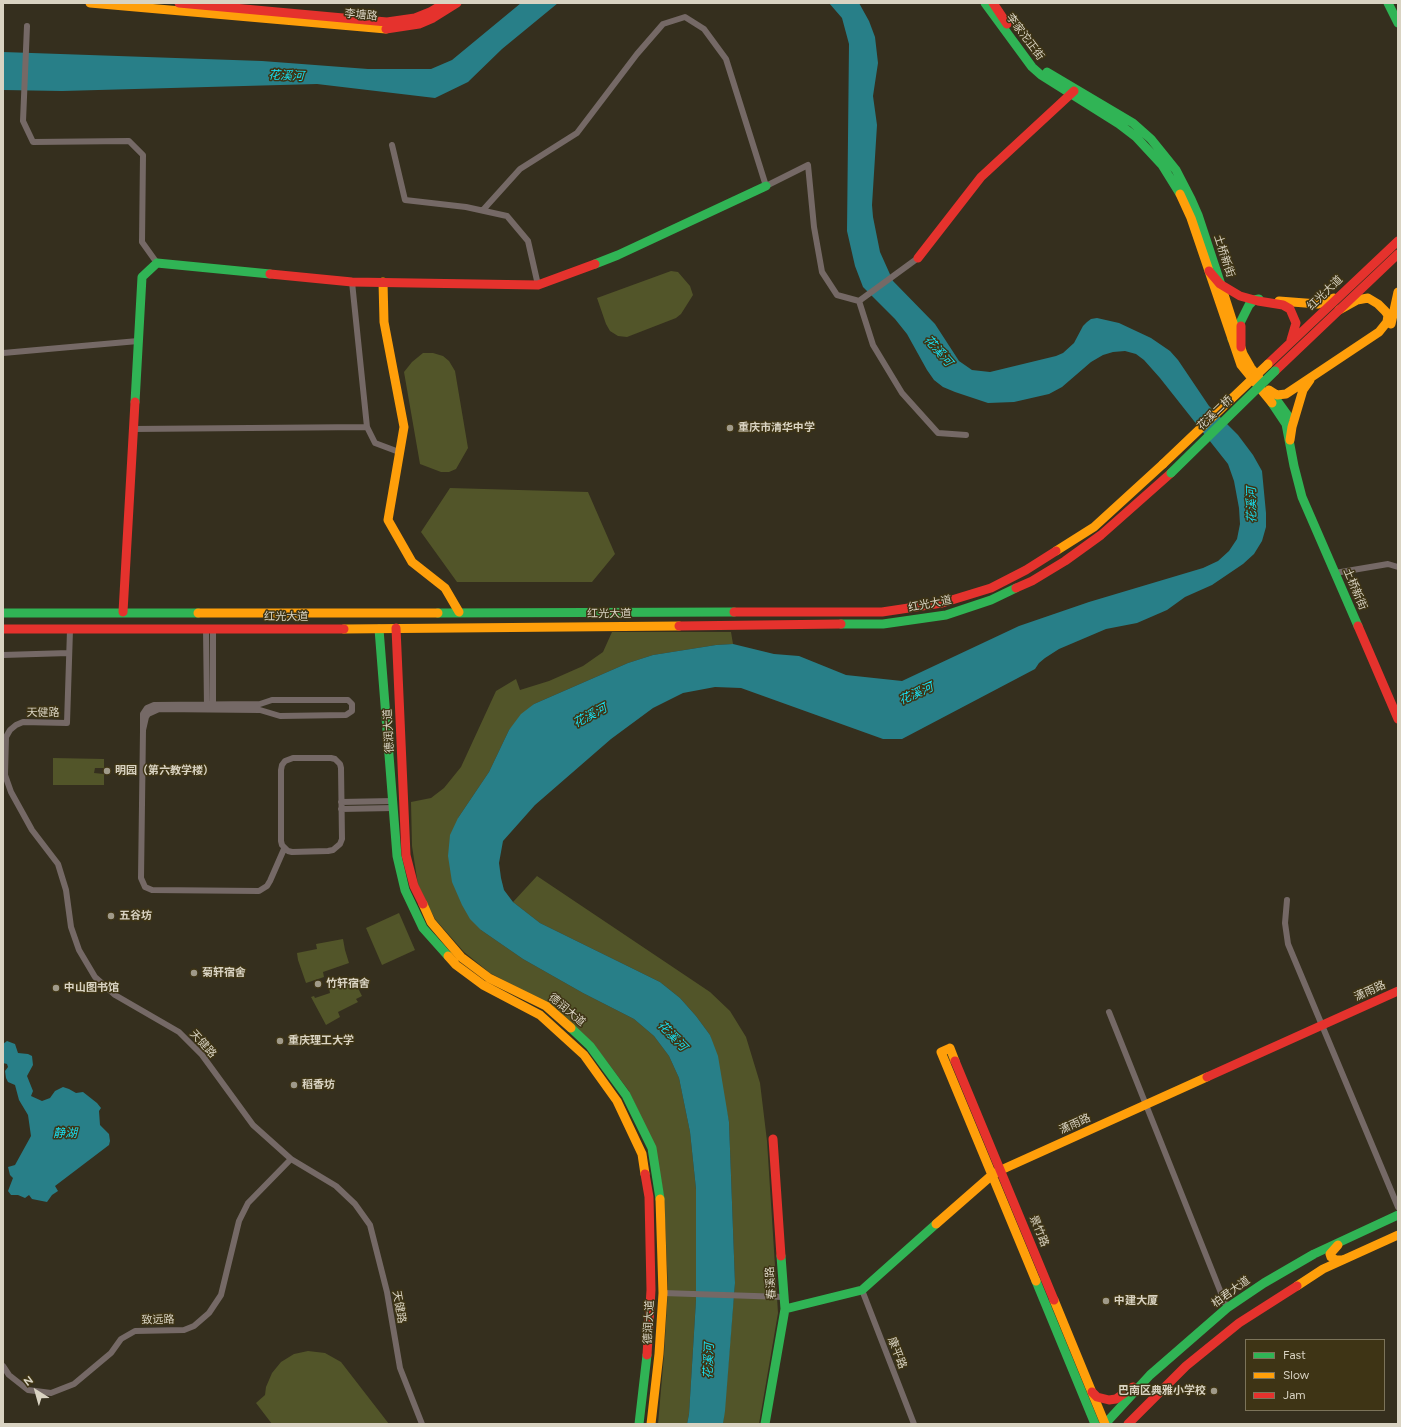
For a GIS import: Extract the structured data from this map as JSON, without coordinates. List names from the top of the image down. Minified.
{"streets":{"main road":["李塘路","李家沱正街","土桥新街","红光大道","花溪二桥","德润大道","潇雨路","景竹路","春溪路","柏君大道"],"street":["天健路","致远路","康平路"]},"crossings":[["李家沱正街","土桥新街"],["红光大道","花溪二桥"],["红光大道","德润大道"],["天健路","致远路"],["潇雨路","景竹路"],["潇雨路","春溪路"],["潇雨路","康平路"],["景竹路","柏君大道"]],"water":["花溪河","静湖"],"places":["重庆市清华中学","明园（第六教学楼）","五谷坊","菊轩宿舍","竹轩宿舍","中山图书馆","重庆理工大学","稻香坊","中建大厦","巴南区典雅小学校"],"legend":["Fast","Slow","Jam"],"north":"top left"}
